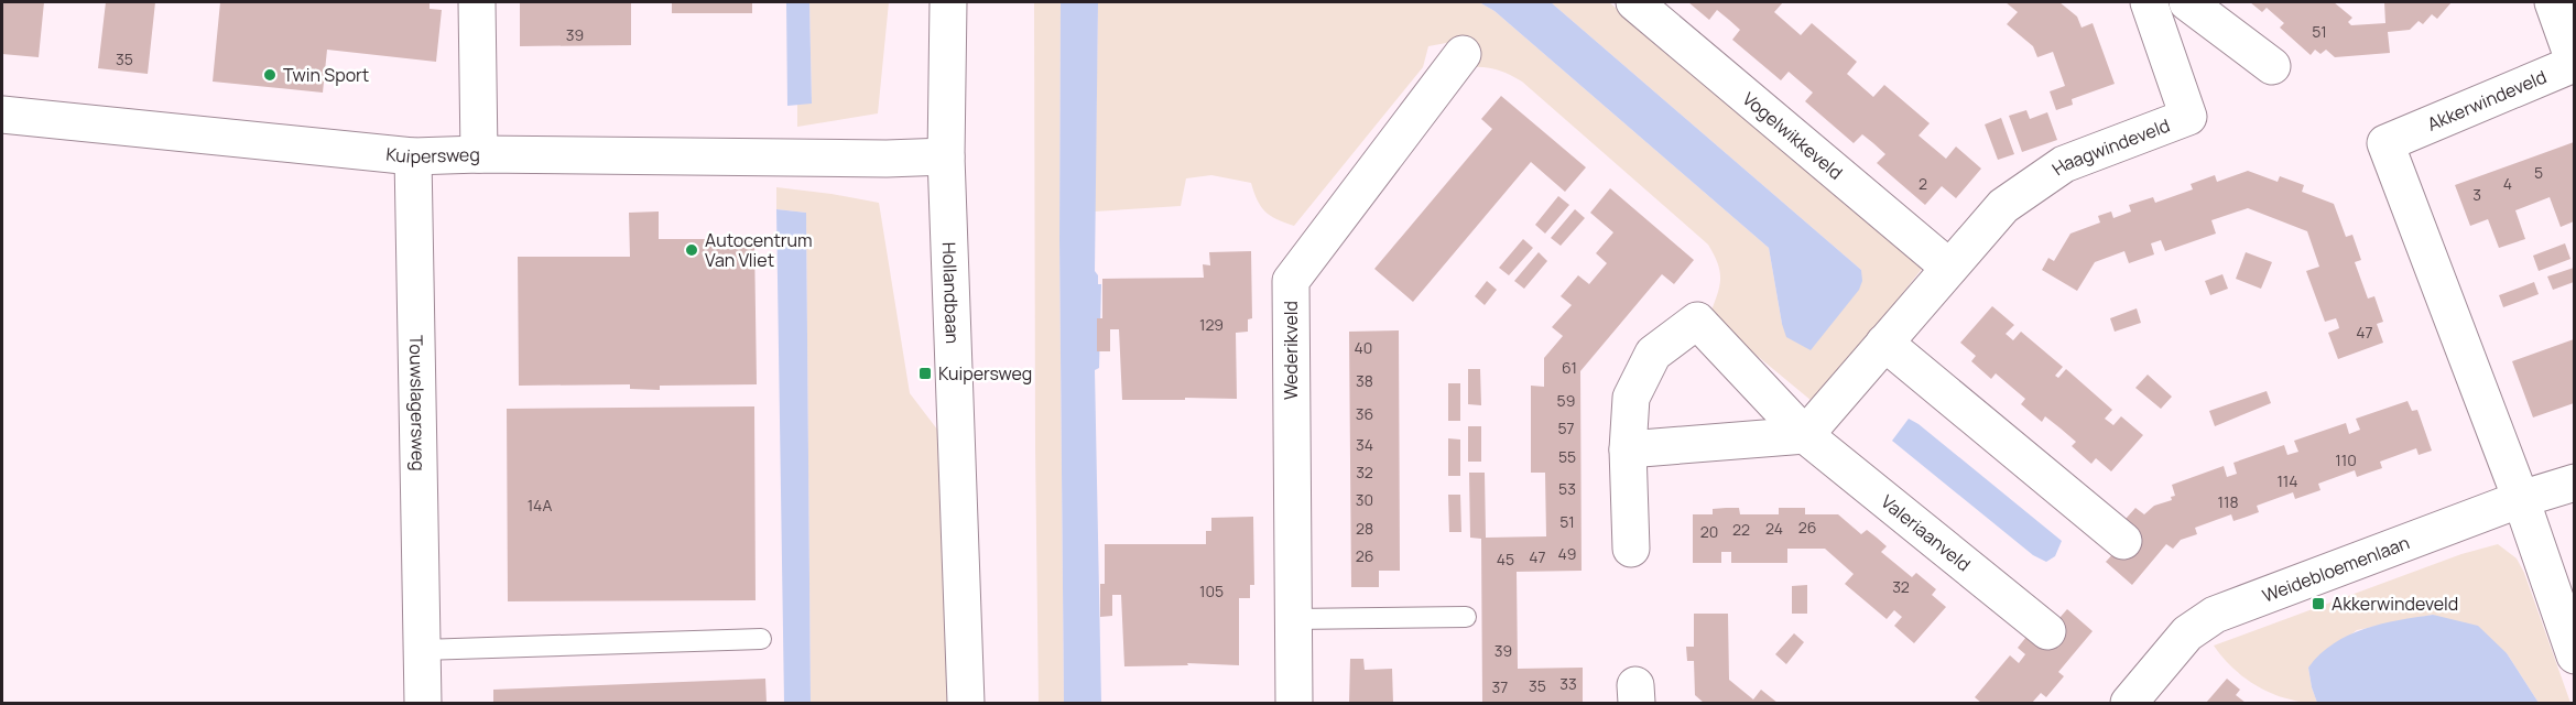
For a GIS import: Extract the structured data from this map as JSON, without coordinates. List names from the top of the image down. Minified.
{"streets":{"street":["Akkerwindeveld","Vogelwikkeveld","Haagwindeveld","Kuipersweg","Hollandbaan","Wederikveld","Touwslagersweg","Valeriaanveld","Weidebloemenlaan"]},"crossings":[["Akkerwindeveld","Weidebloemenlaan"],["Vogelwikkeveld","Haagwindeveld"],["Kuipersweg","Hollandbaan"],["Kuipersweg","Touwslagersweg"]],"places":{"other":["Twin Sport","Autocentrum Van Vliet"],"transit":["Kuipersweg","Akkerwindeveld"]},"house_numbers":["51","39","35","5","2","4","3","129","47","40","61","38","59","36","57","34","55","110","32","114","53","30","118","14A","51","26","28","24","22","20","49","26","47","45","32","105","39","33","35","37"]}
